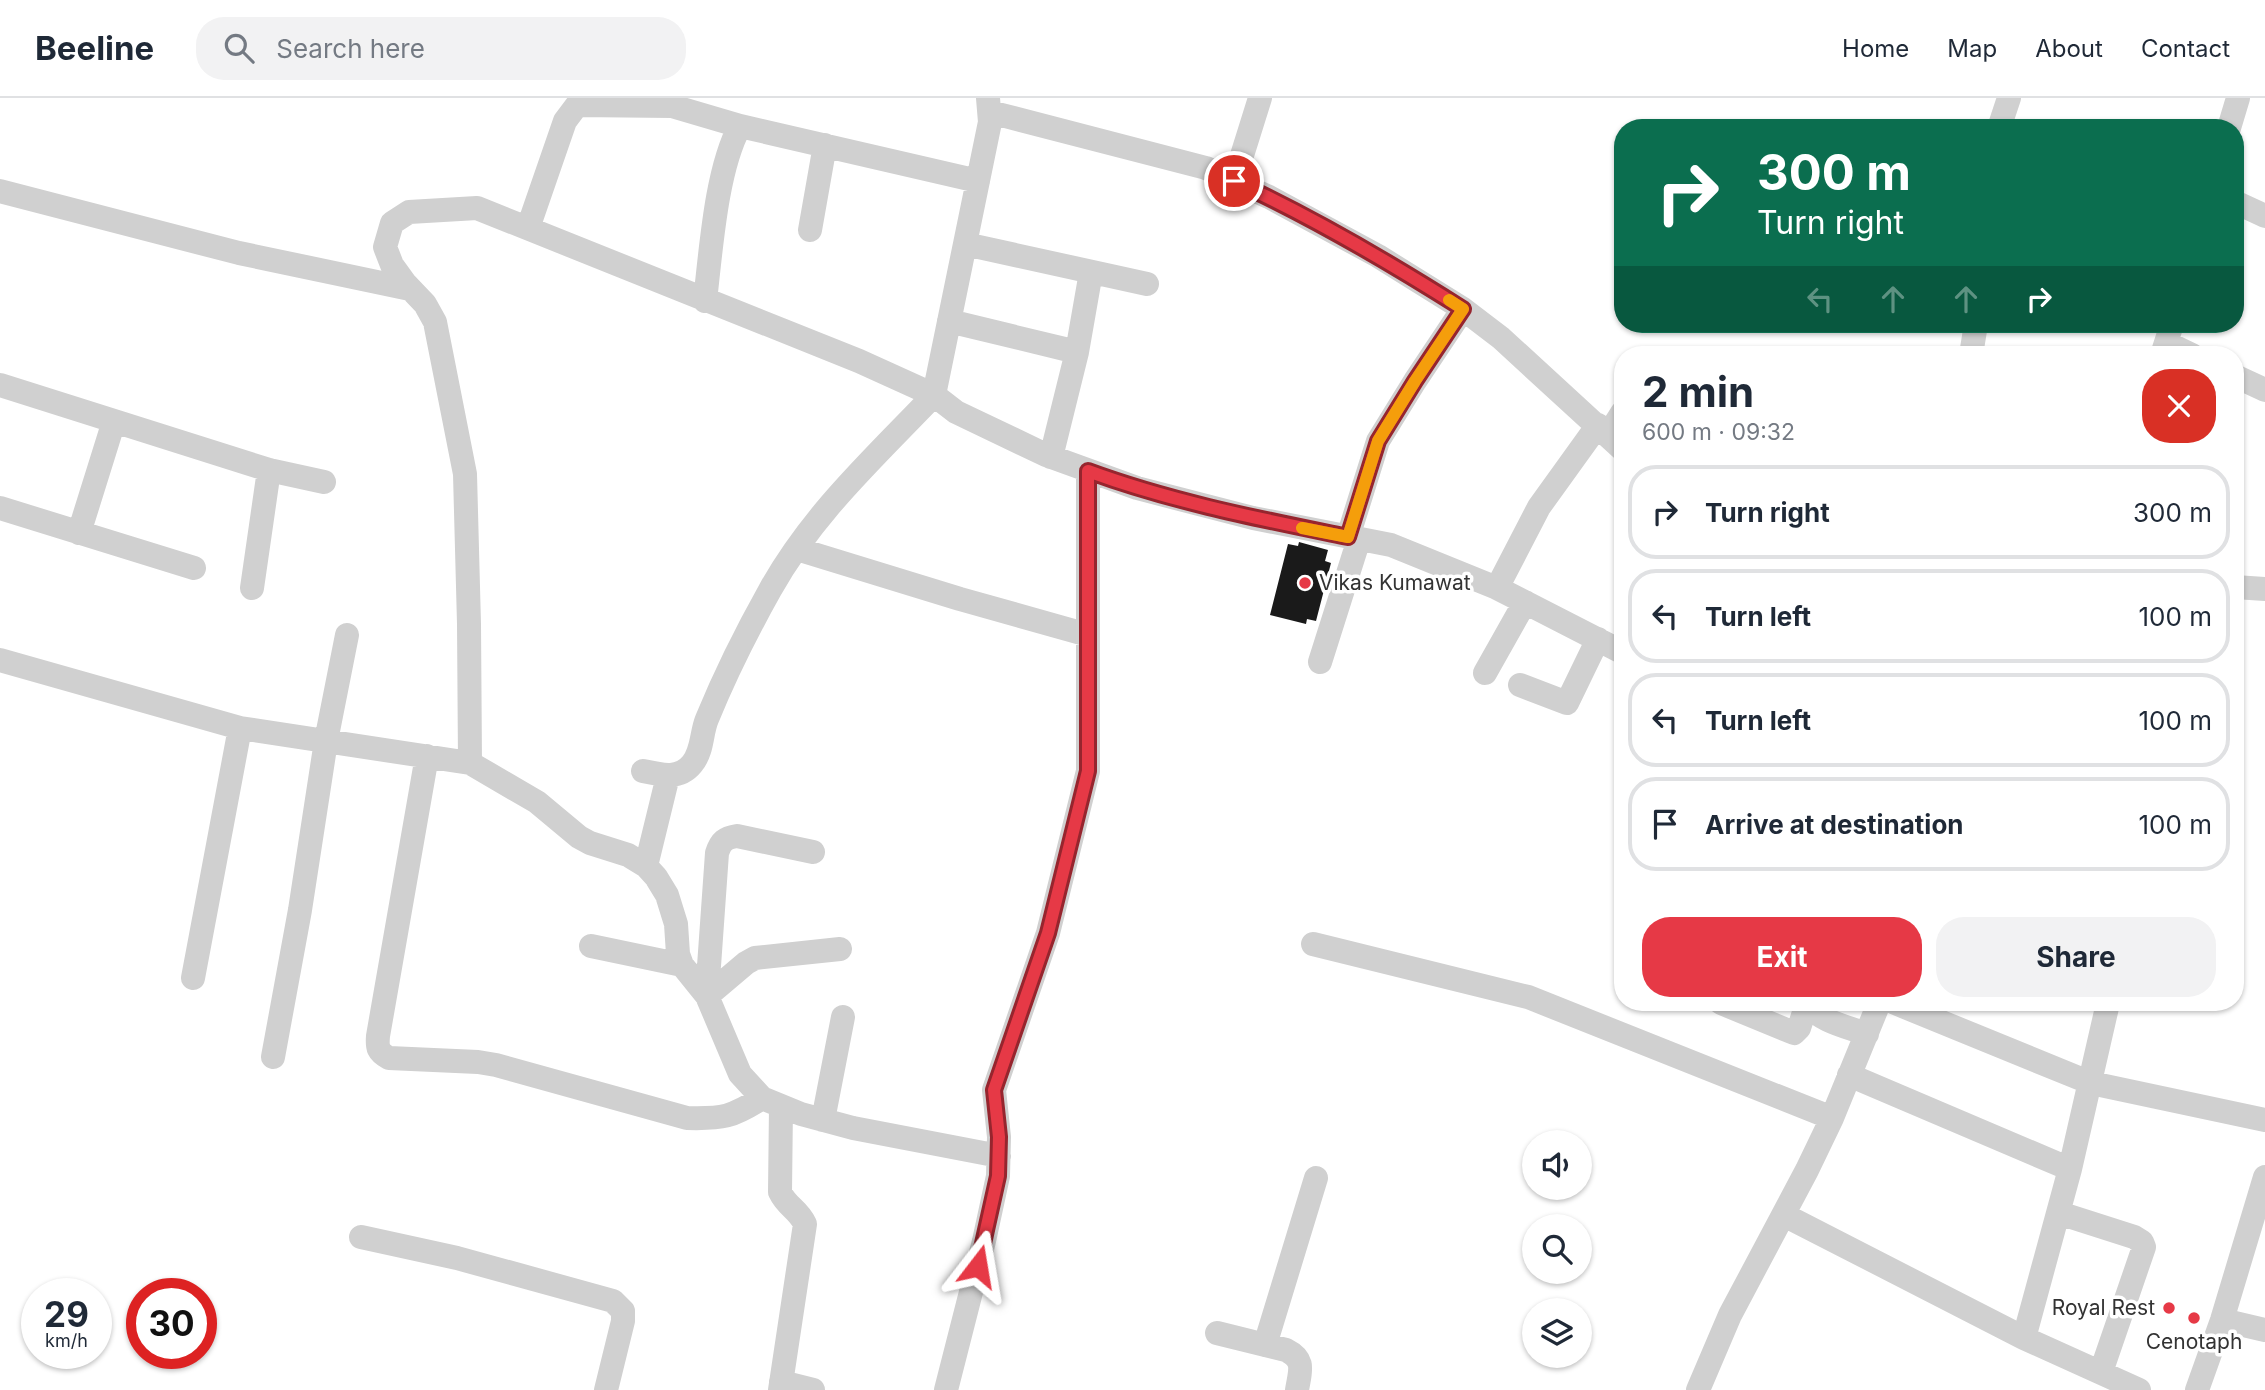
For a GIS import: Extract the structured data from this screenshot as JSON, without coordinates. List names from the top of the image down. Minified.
{"places":["Vikas Kumawat","Royal Rest","Cenotaph"],"page":{"header":"Beeline","search":"Search here","nav":["Home","Map","About","Contact"],"turn":["300 m","Turn right"],"heading":["2 min","600 m · 09:32"],"list":[{"name":"Turn right","value":"300 m"},{"name":"Turn left","value":"100 m"},{"name":"Turn left","value":"100 m"},{"name":"Arrive at destination","value":"100 m"}],"buttons":["Exit","Share"],"speed":"29 km/h","limit":"30"}}
